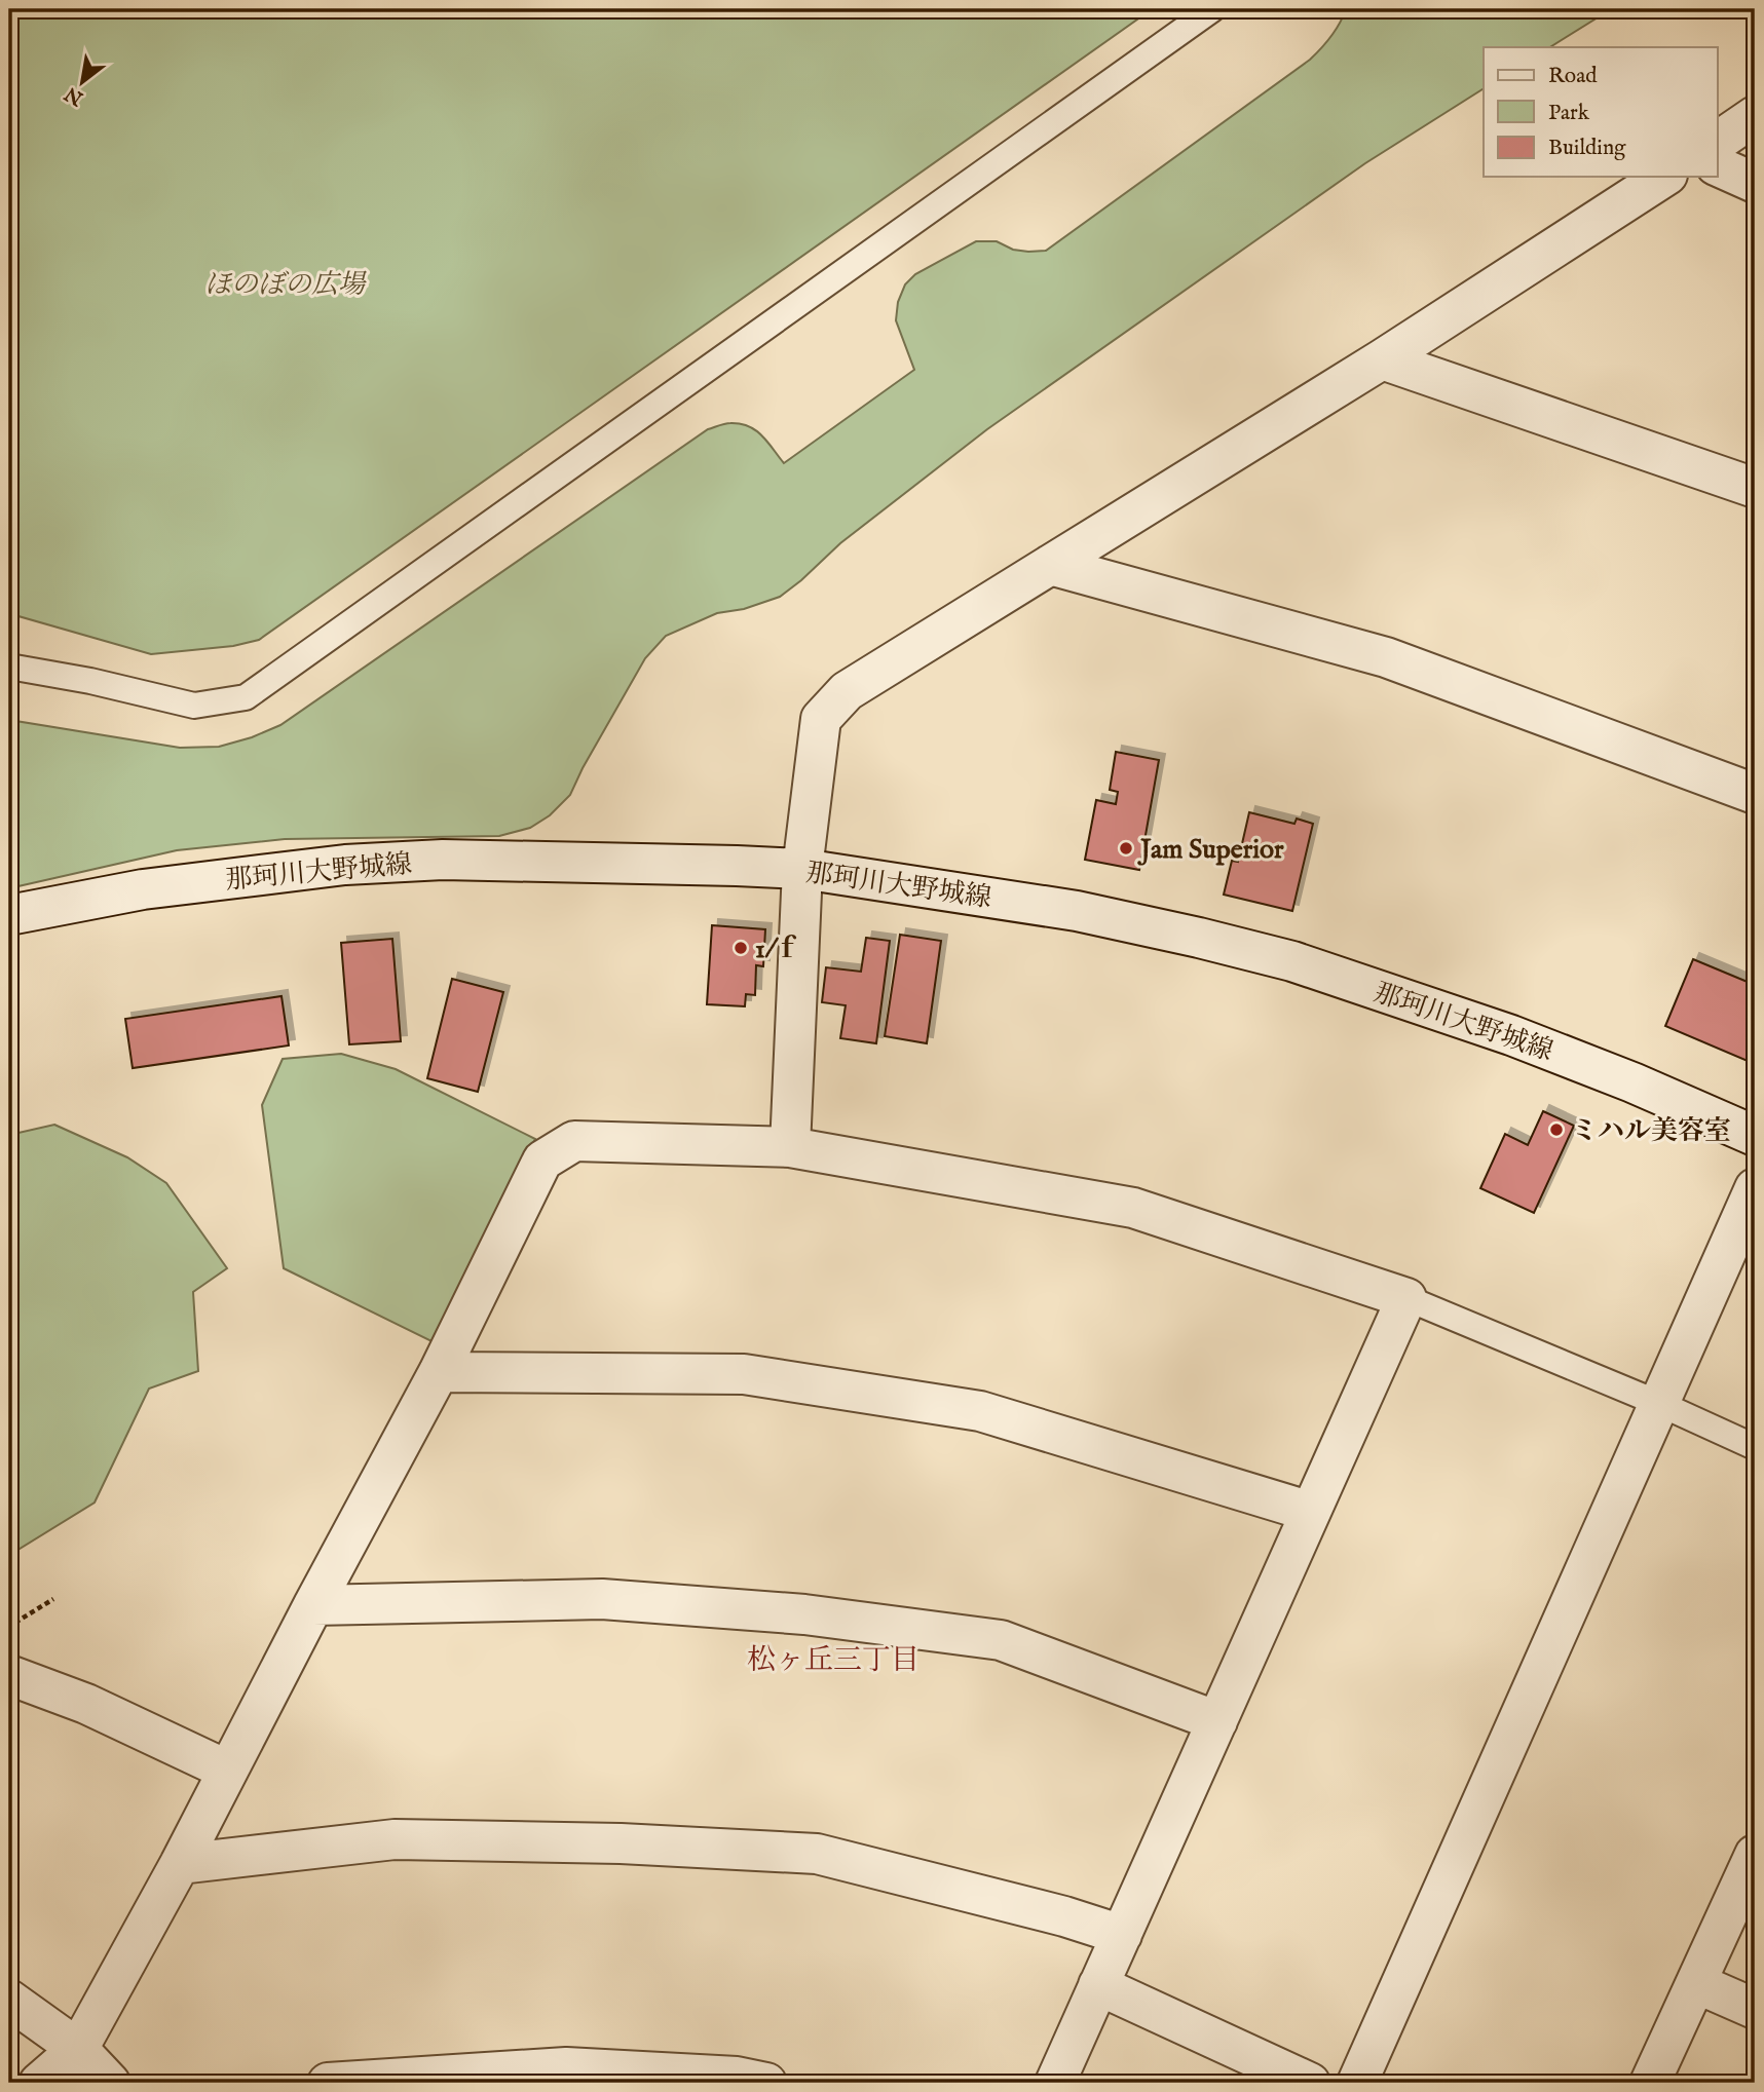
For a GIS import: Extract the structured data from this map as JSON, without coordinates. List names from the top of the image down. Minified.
{"streets":{"street":["那珂川大野城線"]},"districts":["松ヶ丘三丁目"],"parks":["ほのぼの広場"],"places":["Jam Superior","1/ｆ","ミハル美容室"],"legend":["Road","Park","Building"],"north":"bottom left"}
